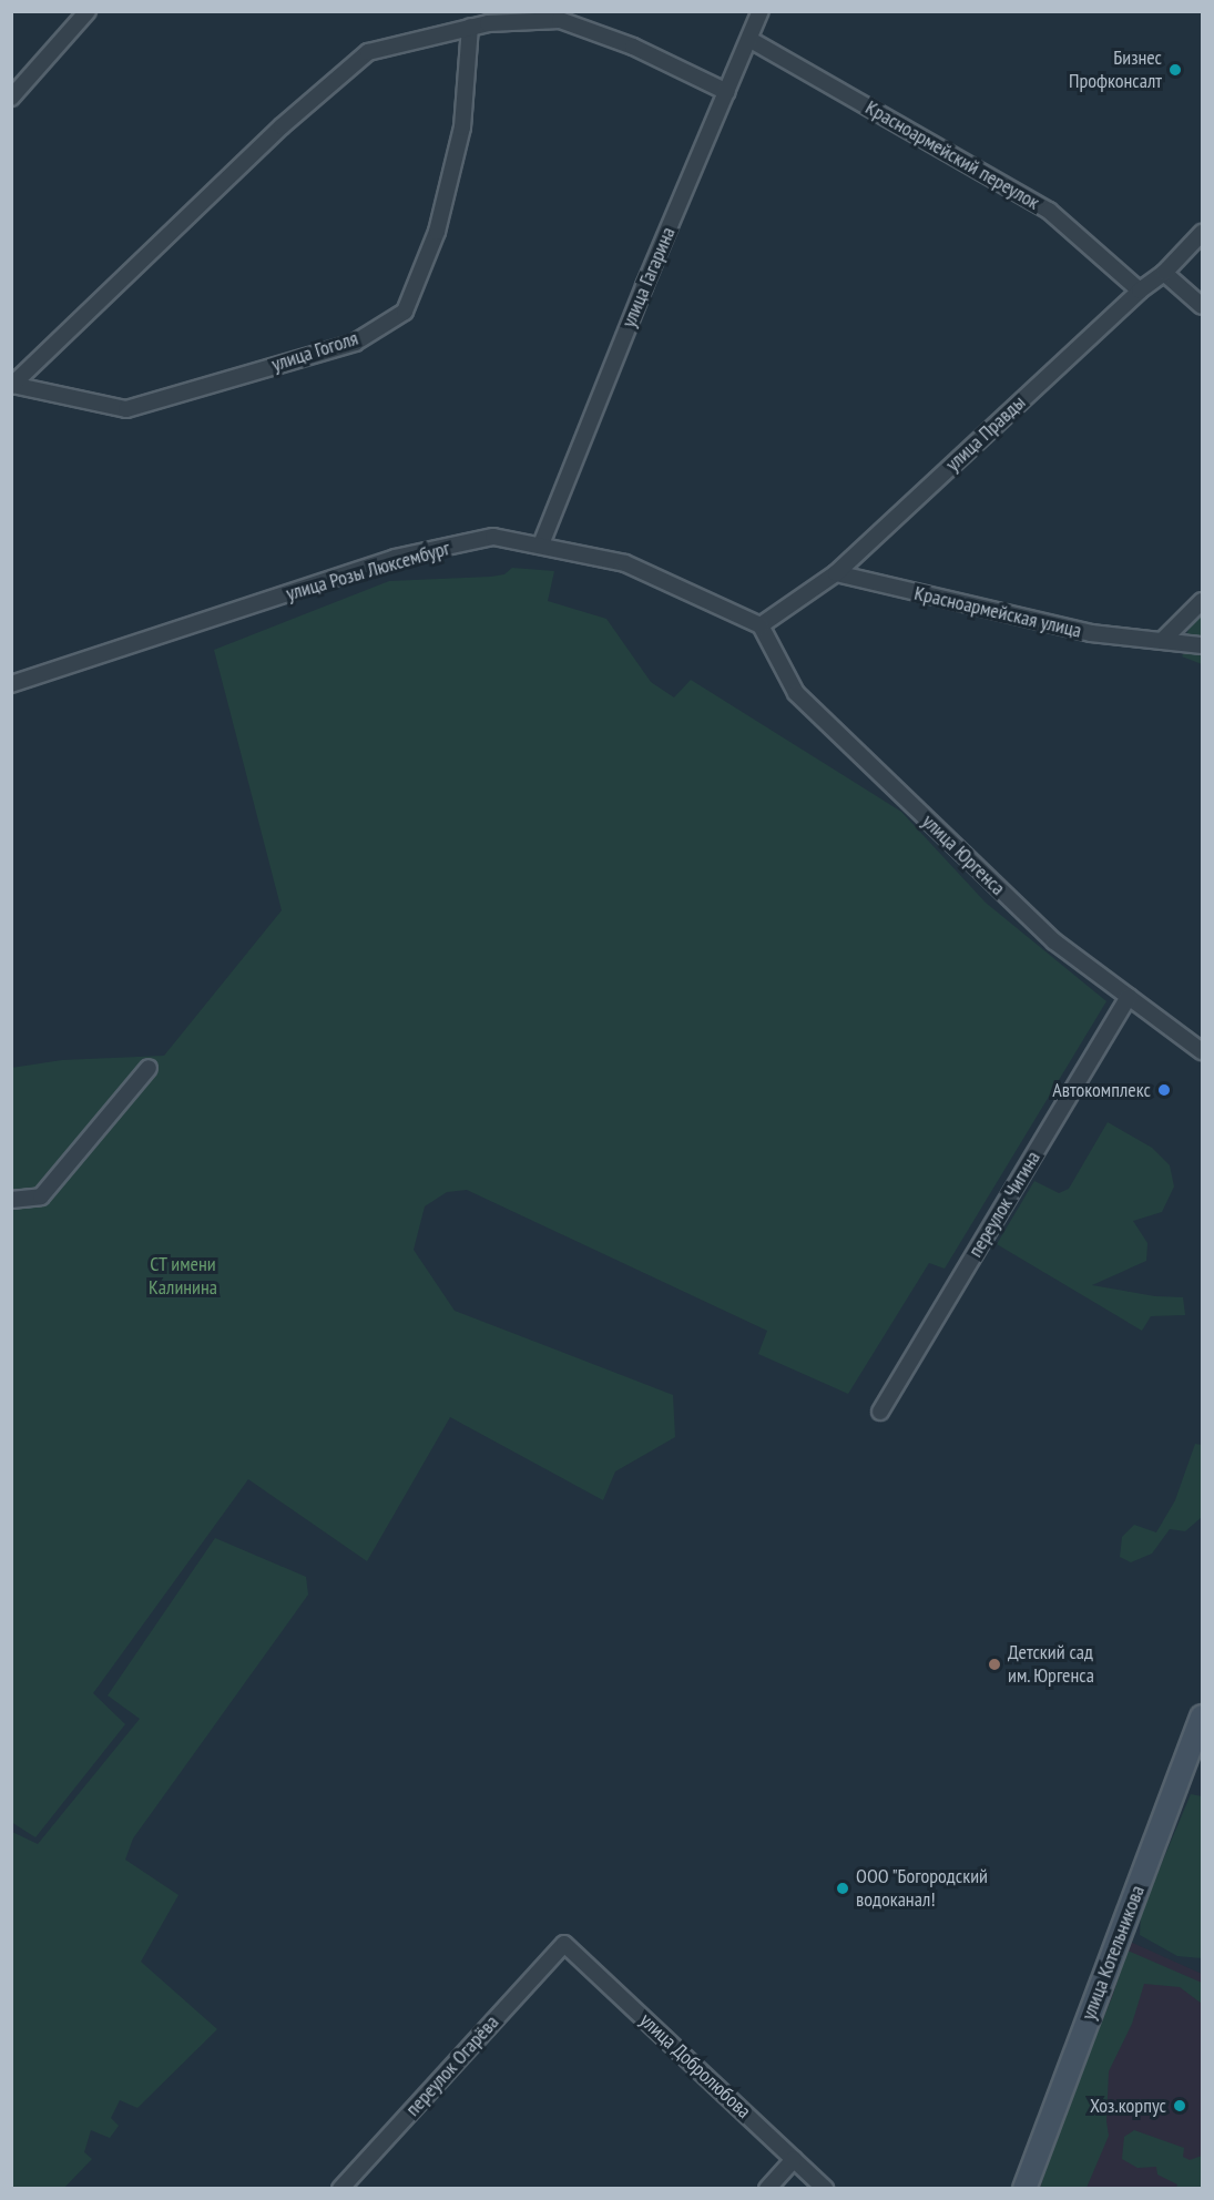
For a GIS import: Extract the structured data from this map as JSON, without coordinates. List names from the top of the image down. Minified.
{"streets":{"street":["Красноармейский переулок","улица Гагарина","улица Гоголя","улица Правды","улица Розы Люксембург","Красноармейская улица","улица Юргенса","переулок Чигина","улица Котельникова","переулок Огарёва","улица Добролюбова"]},"crossings":[["Красноармейский переулок","улица Гагарина"],["Красноармейский переулок","улица Правды"],["улица Гагарина","улица Гоголя"],["улица Гагарина","улица Розы Люксембург"],["улица Правды","улица Розы Люксембург"],["улица Правды","Красноармейская улица"],["улица Правды","улица Юргенса"],["улица Розы Люксембург","улица Юргенса"],["улица Юргенса","переулок Чигина"],["переулок Огарёва","улица Добролюбова"]],"parks":["СТ имени Калинина"],"places":["Бизнес Профконсалт","Автокомплекс","Детский сад им. Юргенса","ООО \"Богородский водоканал!","Хоз.корпус"]}
